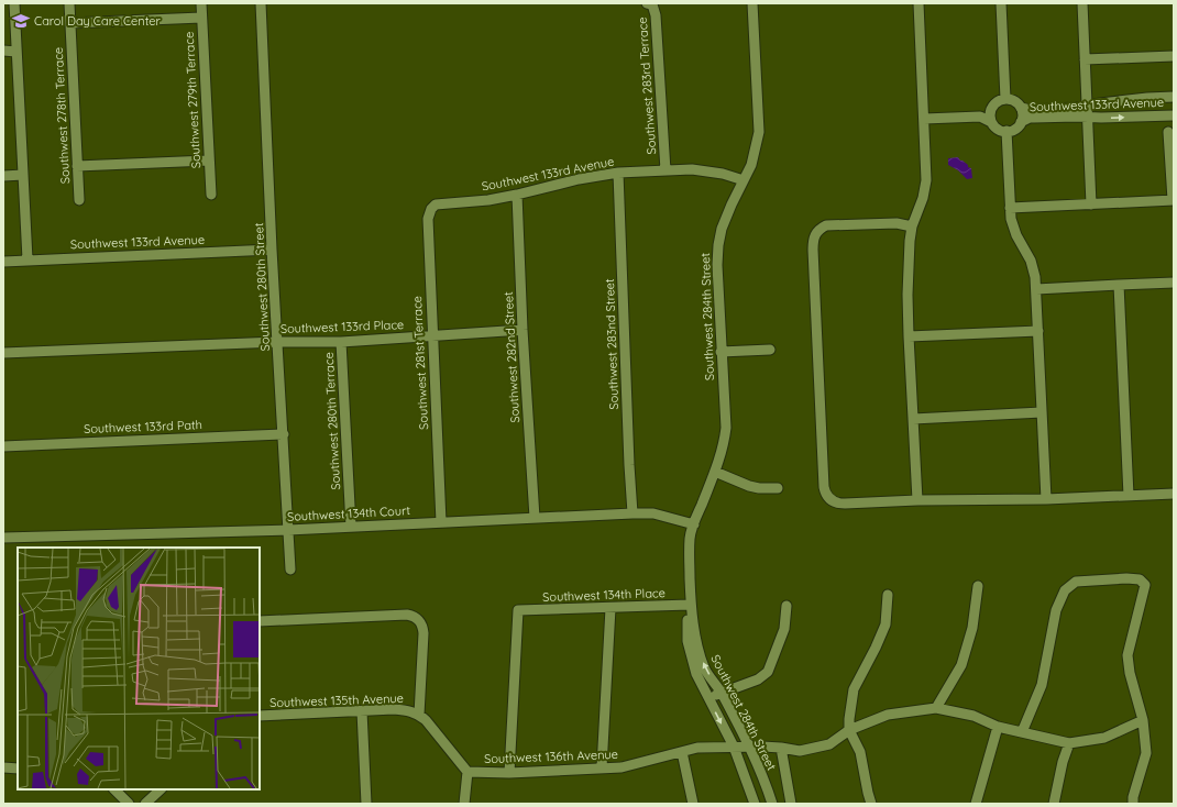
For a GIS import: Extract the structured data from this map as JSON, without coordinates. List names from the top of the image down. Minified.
{"streets":{"street":["Southwest 283rd Terrace","Southwest 279th Terrace","Southwest 133rd Avenue","Southwest 278th Terrace","Southwest 280th Street","Southwest 284th Street","Southwest 133rd Place","Southwest 283nd Street","Southwest 282nd Street","Southwest 281st Terrace","Southwest 280th Terrace","Southwest 133rd Path","Southwest 134th Court","Southwest 134th Place","Southwest 135th Avenue","Southwest 136th Avenue"]},"crossings":[["Southwest 283rd Terrace","Southwest 133rd Avenue"],["Southwest 133rd Avenue","Southwest 280th Street"],["Southwest 133rd Avenue","Southwest 284th Street"],["Southwest 133rd Avenue","Southwest 283nd Street"],["Southwest 133rd Avenue","Southwest 282nd Street"],["Southwest 133rd Avenue","Southwest 281st Terrace"],["Southwest 280th Street","Southwest 133rd Place"],["Southwest 280th Street","Southwest 133rd Path"],["Southwest 280th Street","Southwest 134th Court"],["Southwest 284th Street","Southwest 134th Court"],["Southwest 284th Street","Southwest 134th Place"],["Southwest 284th Street","Southwest 136th Avenue"],["Southwest 133rd Place","Southwest 282nd Street"],["Southwest 133rd Place","Southwest 281st Terrace"],["Southwest 133rd Place","Southwest 280th Terrace"],["Southwest 283nd Street","Southwest 134th Court"],["Southwest 282nd Street","Southwest 134th Court"],["Southwest 281st Terrace","Southwest 134th Court"],["Southwest 280th Terrace","Southwest 134th Court"],["Southwest 134th Place","Southwest 136th Avenue"],["Southwest 135th Avenue","Southwest 136th Avenue"]],"places":{"school or university":["Carol Day Care Center"]}}
